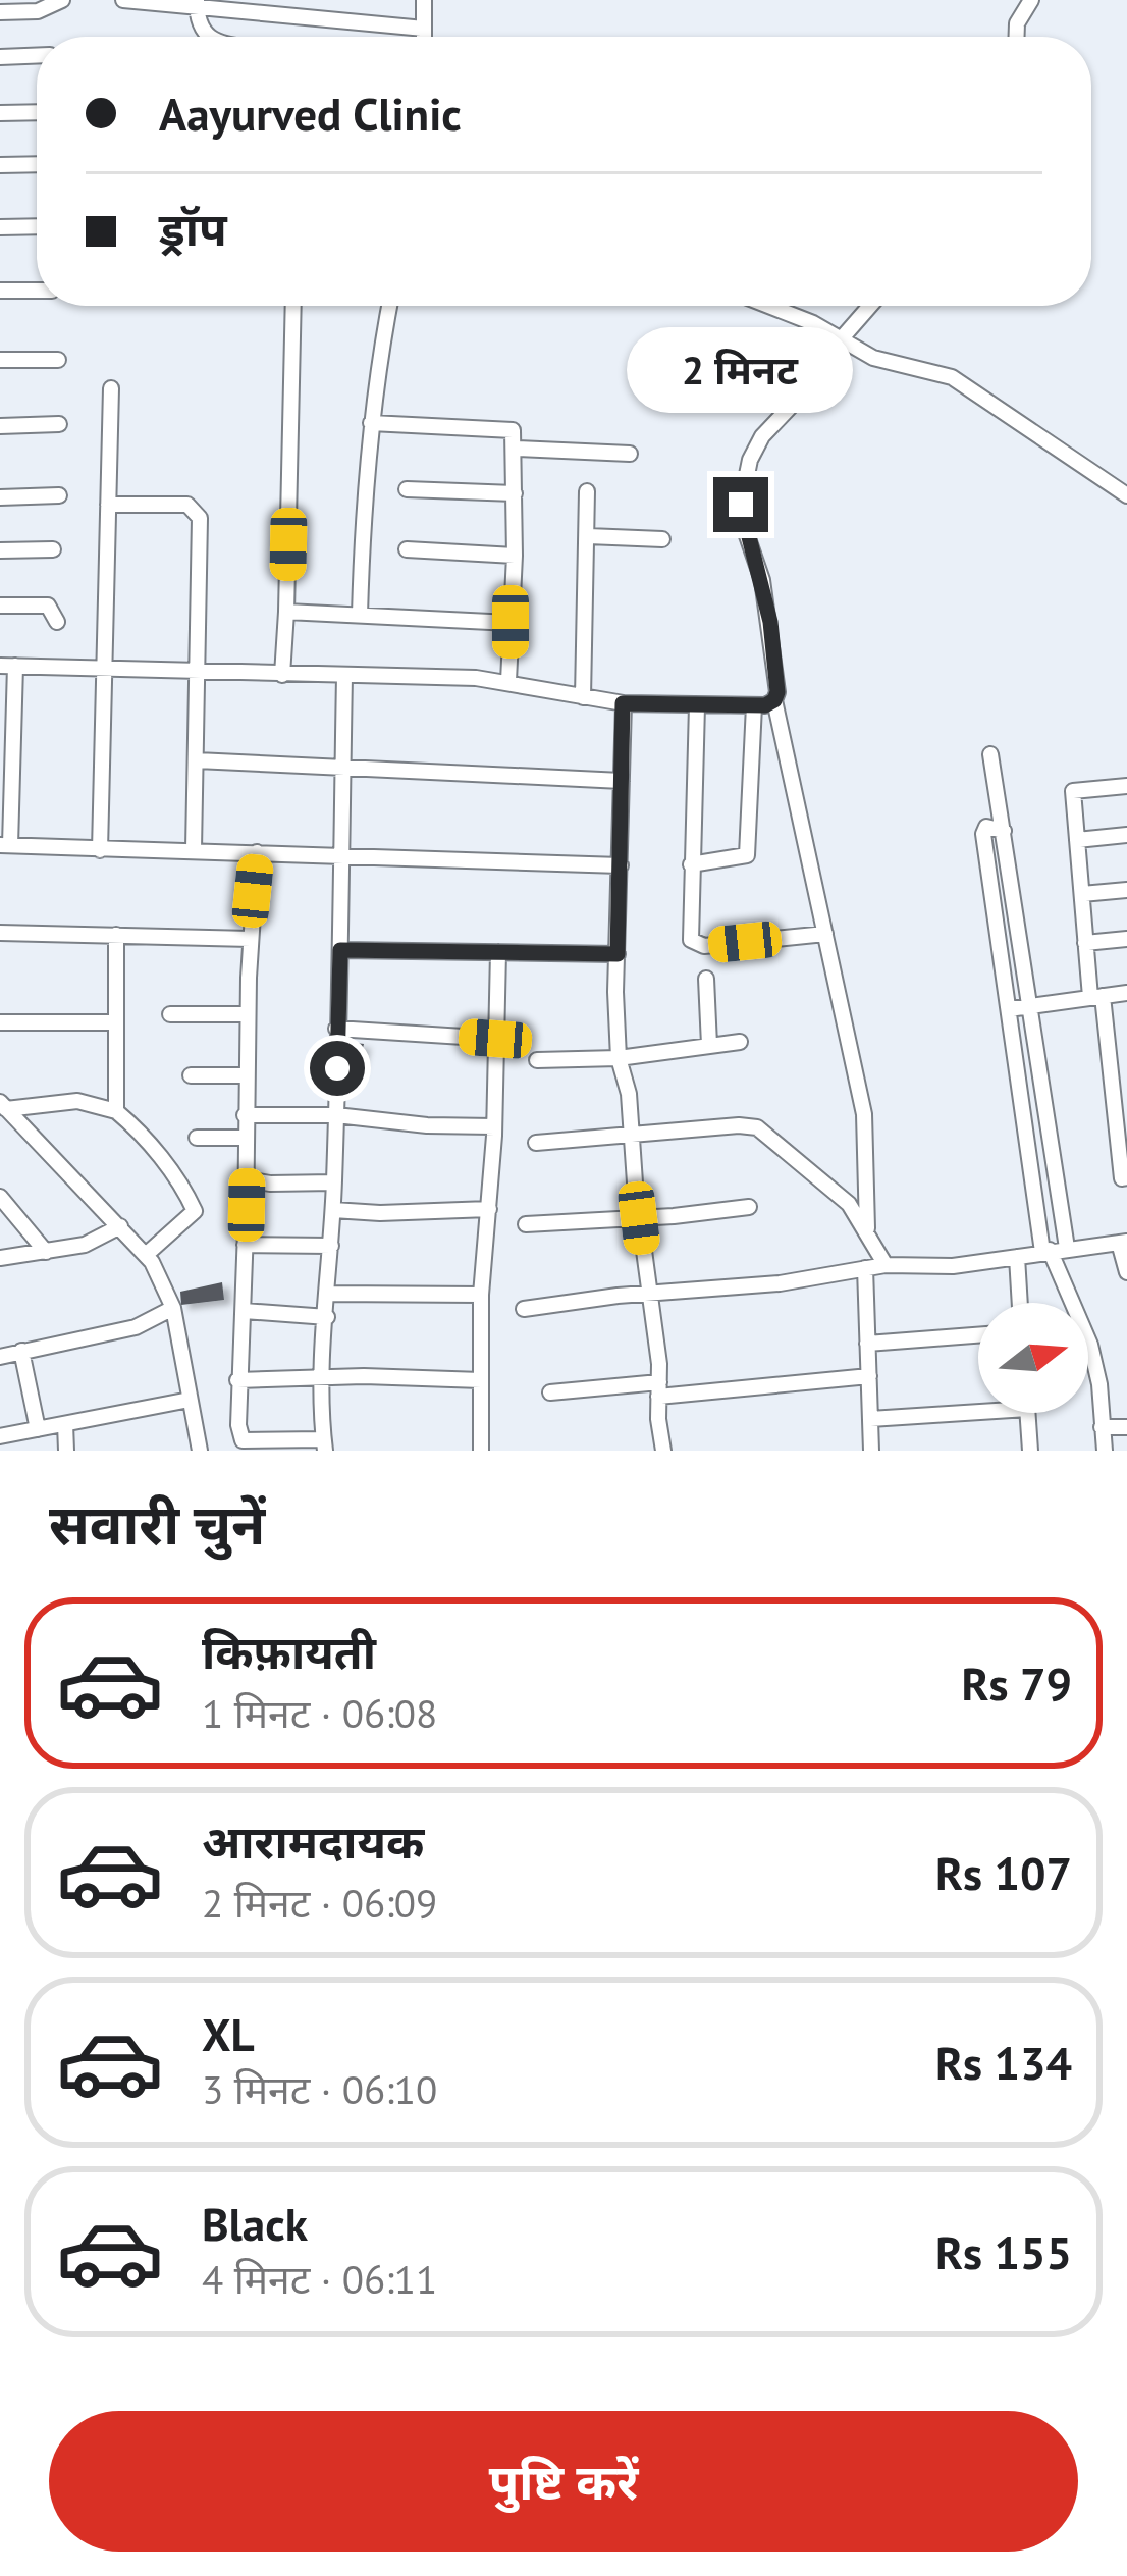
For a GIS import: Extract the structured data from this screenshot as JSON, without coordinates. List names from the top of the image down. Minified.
{"north":"right","page":{"banner":["Aayurved Clinic","ड्रॉप"],"bubble":"2 मिनट","heading":"सवारी चुनें","list":[{"name":"किफ़ायती","note":"1 मिनट · 06:08","value":"Rs 79"},{"name":"आरामदायक","note":"2 मिनट · 06:09","value":"Rs 107"},{"name":"XL","note":"3 मिनट · 06:10","value":"Rs 134"},{"name":"Black","note":"4 मिनट · 06:11","value":"Rs 155"}],"buttons":"पुष्टि करें"}}
